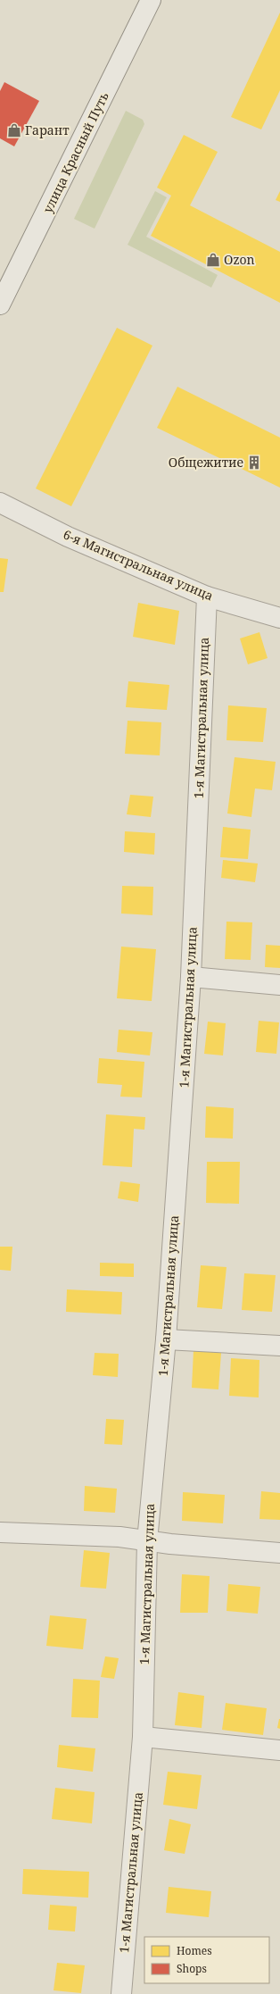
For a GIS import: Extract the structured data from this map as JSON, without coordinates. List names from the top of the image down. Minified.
{"streets":{"street":["улица Красный Путь","6-я Магистральная улица","1-я Магистральная улица"]},"crossings":[["6-я Магистральная улица","1-я Магистральная улица"]],"places":{"shop":["Гарант","Ozon"],"building":["Общежитие"]},"legend":["Homes","Shops"]}
